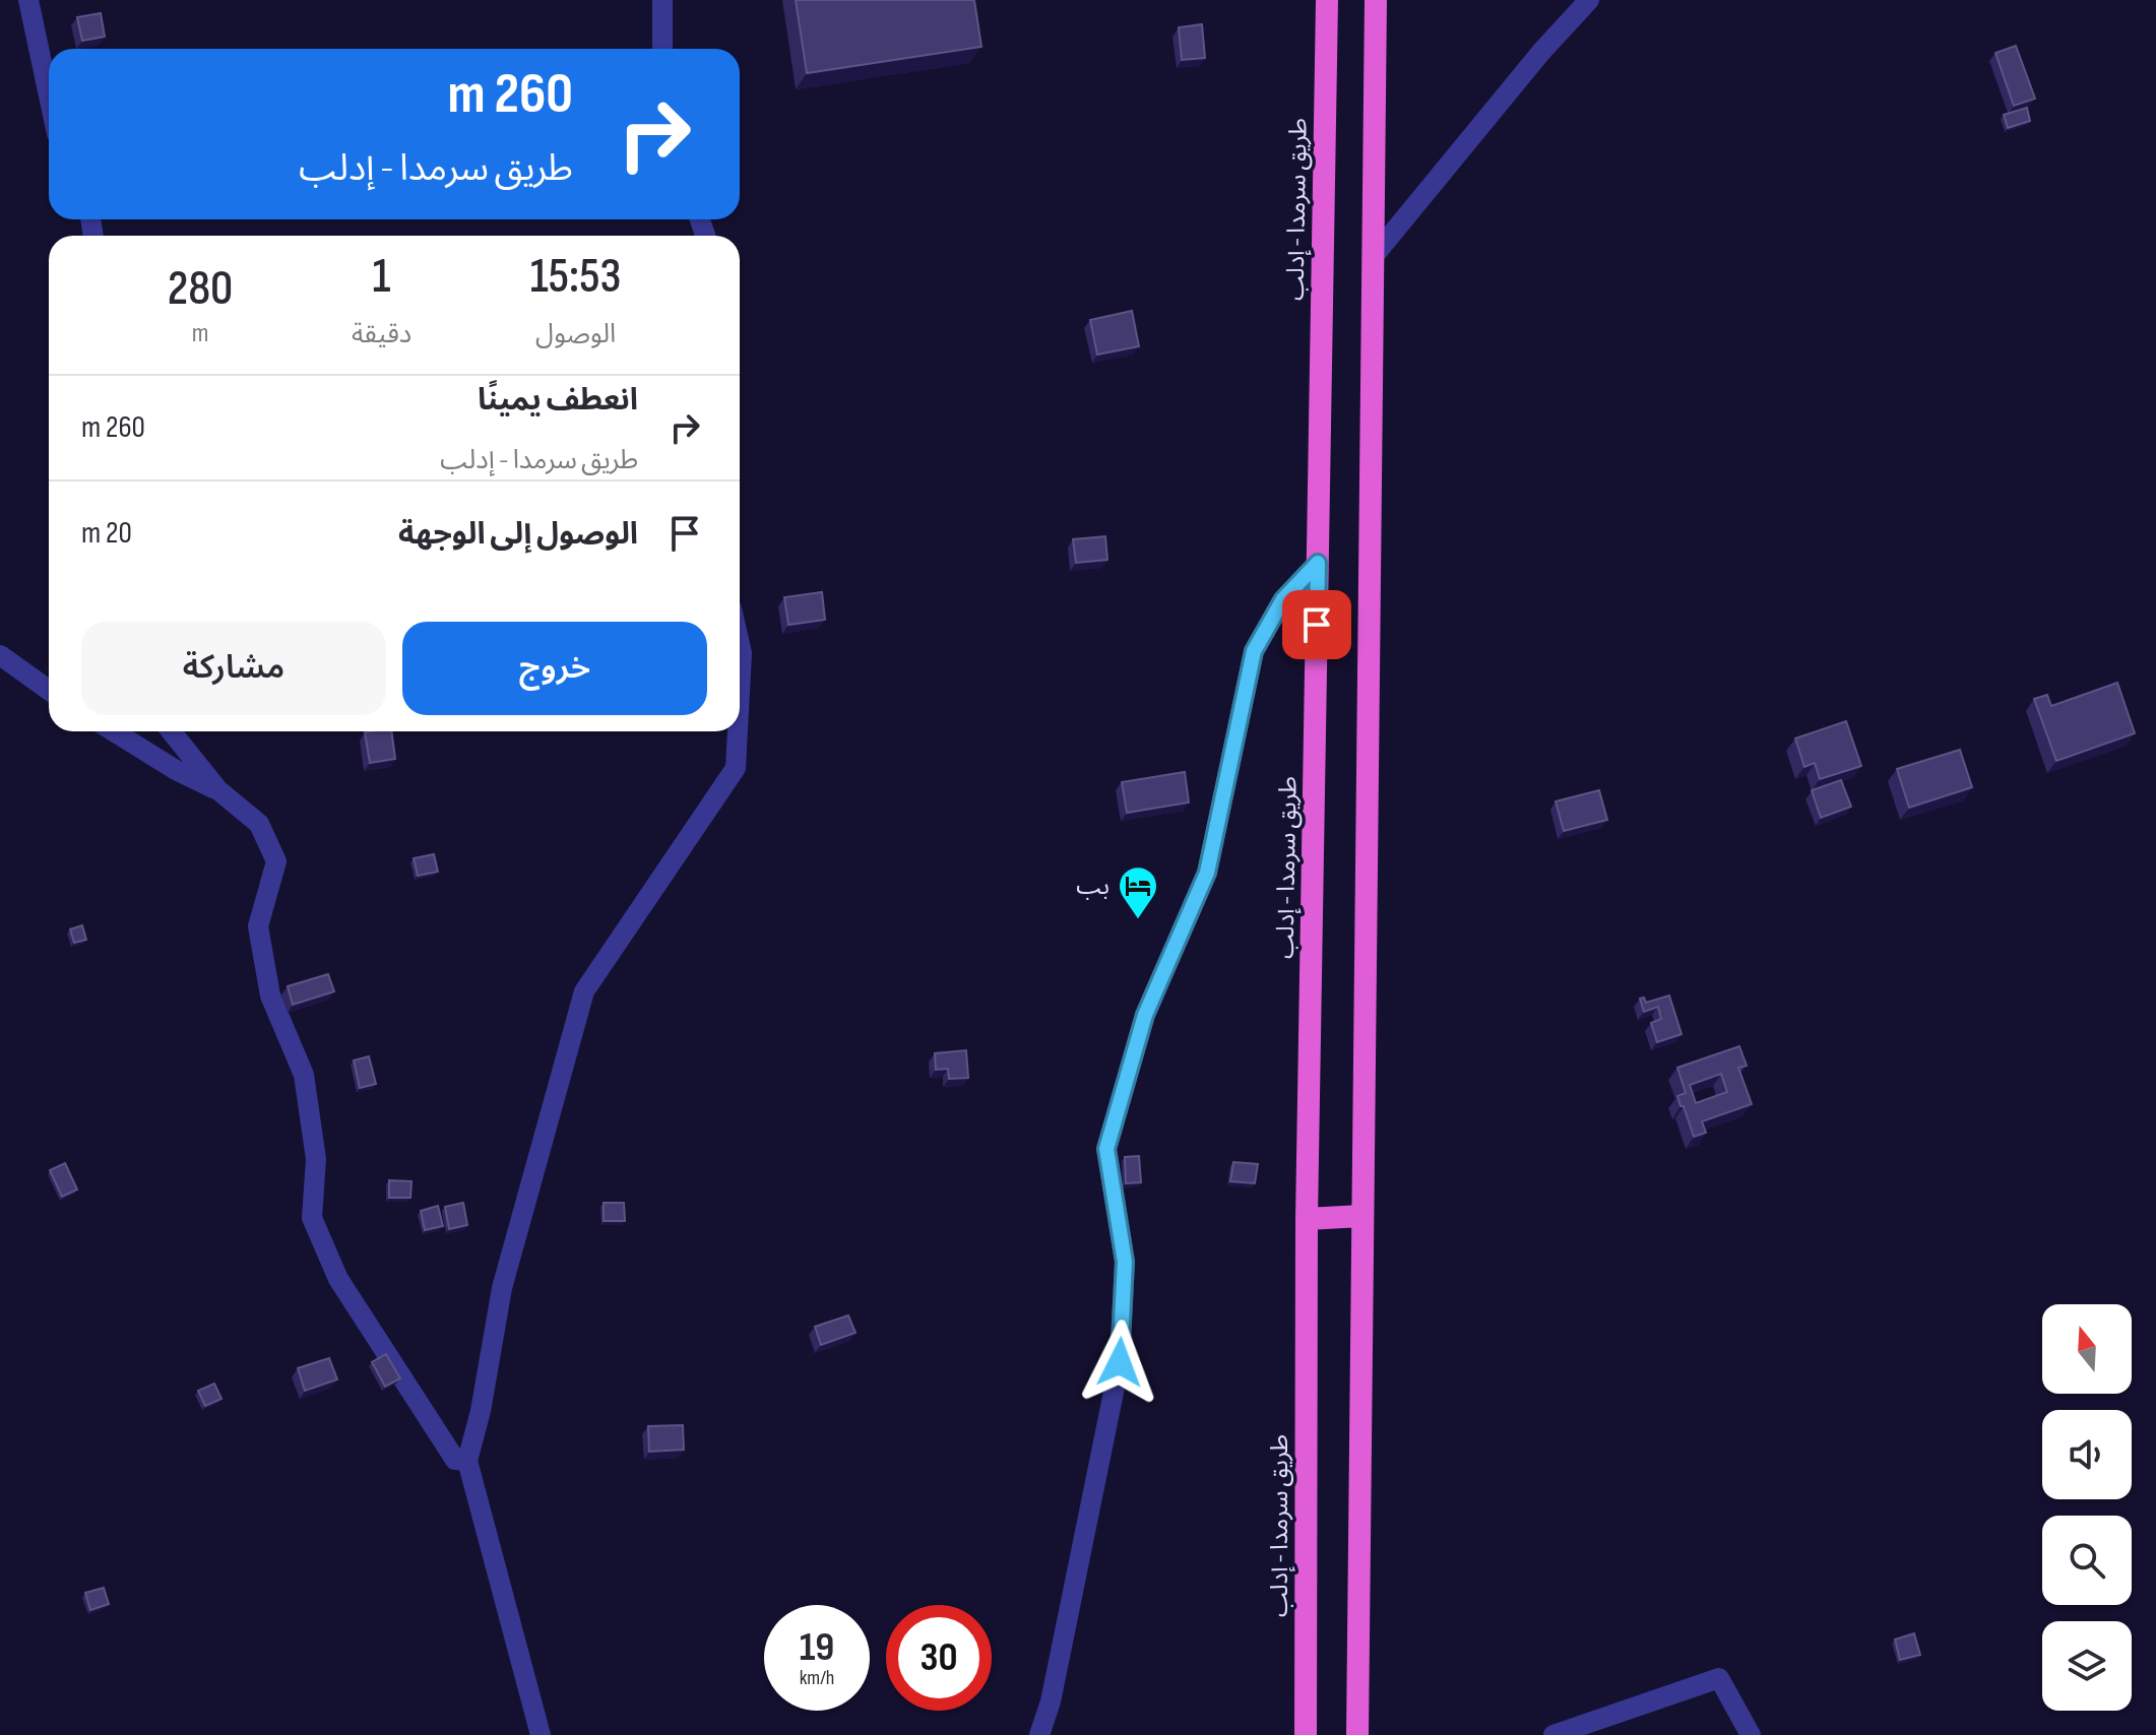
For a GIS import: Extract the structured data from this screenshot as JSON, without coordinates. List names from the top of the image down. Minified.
{"streets":{"highway":["طريق سرمدا - إدلب"]},"places":{"hotel":["بب"]},"north":"top","page":{"turn":["260 m","طريق سرمدا - إدلب"],"eta":["15:53","الوصول","1","دقيقة","280","m"],"list":[{"name":"انعطف يمينًا","note":"طريق سرمدا - إدلب","value":"260 m"},{"name":"الوصول إلى الوجهة","value":"20 m"}],"buttons":["خروج","مشاركة"],"speed":"19 km/h","limit":"30"}}
